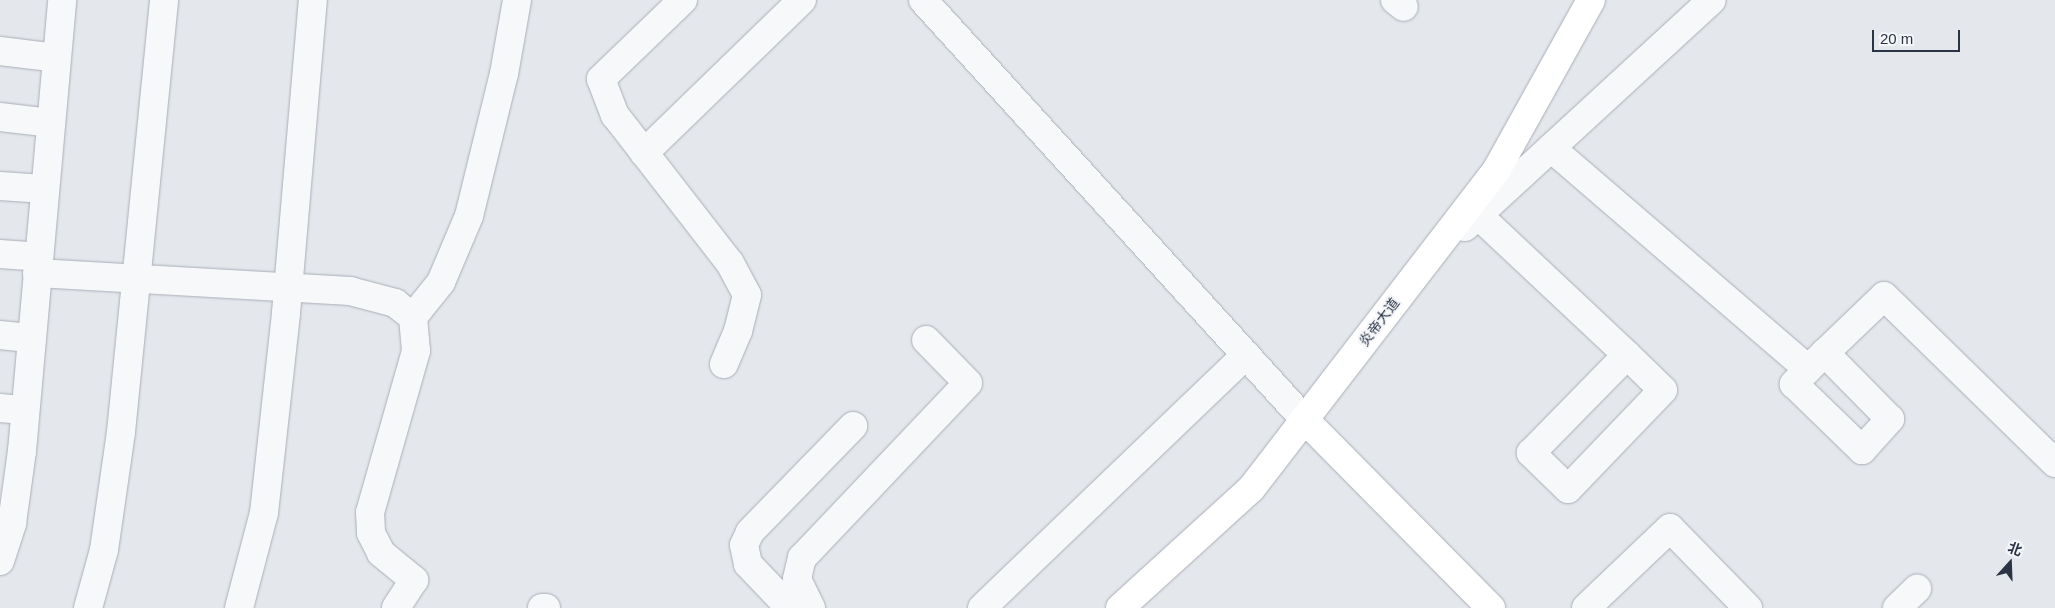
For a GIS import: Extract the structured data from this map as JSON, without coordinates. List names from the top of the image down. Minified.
{"streets":{"main road":["炎帝大道"]},"scale_bar":"20 m","north":"top"}
